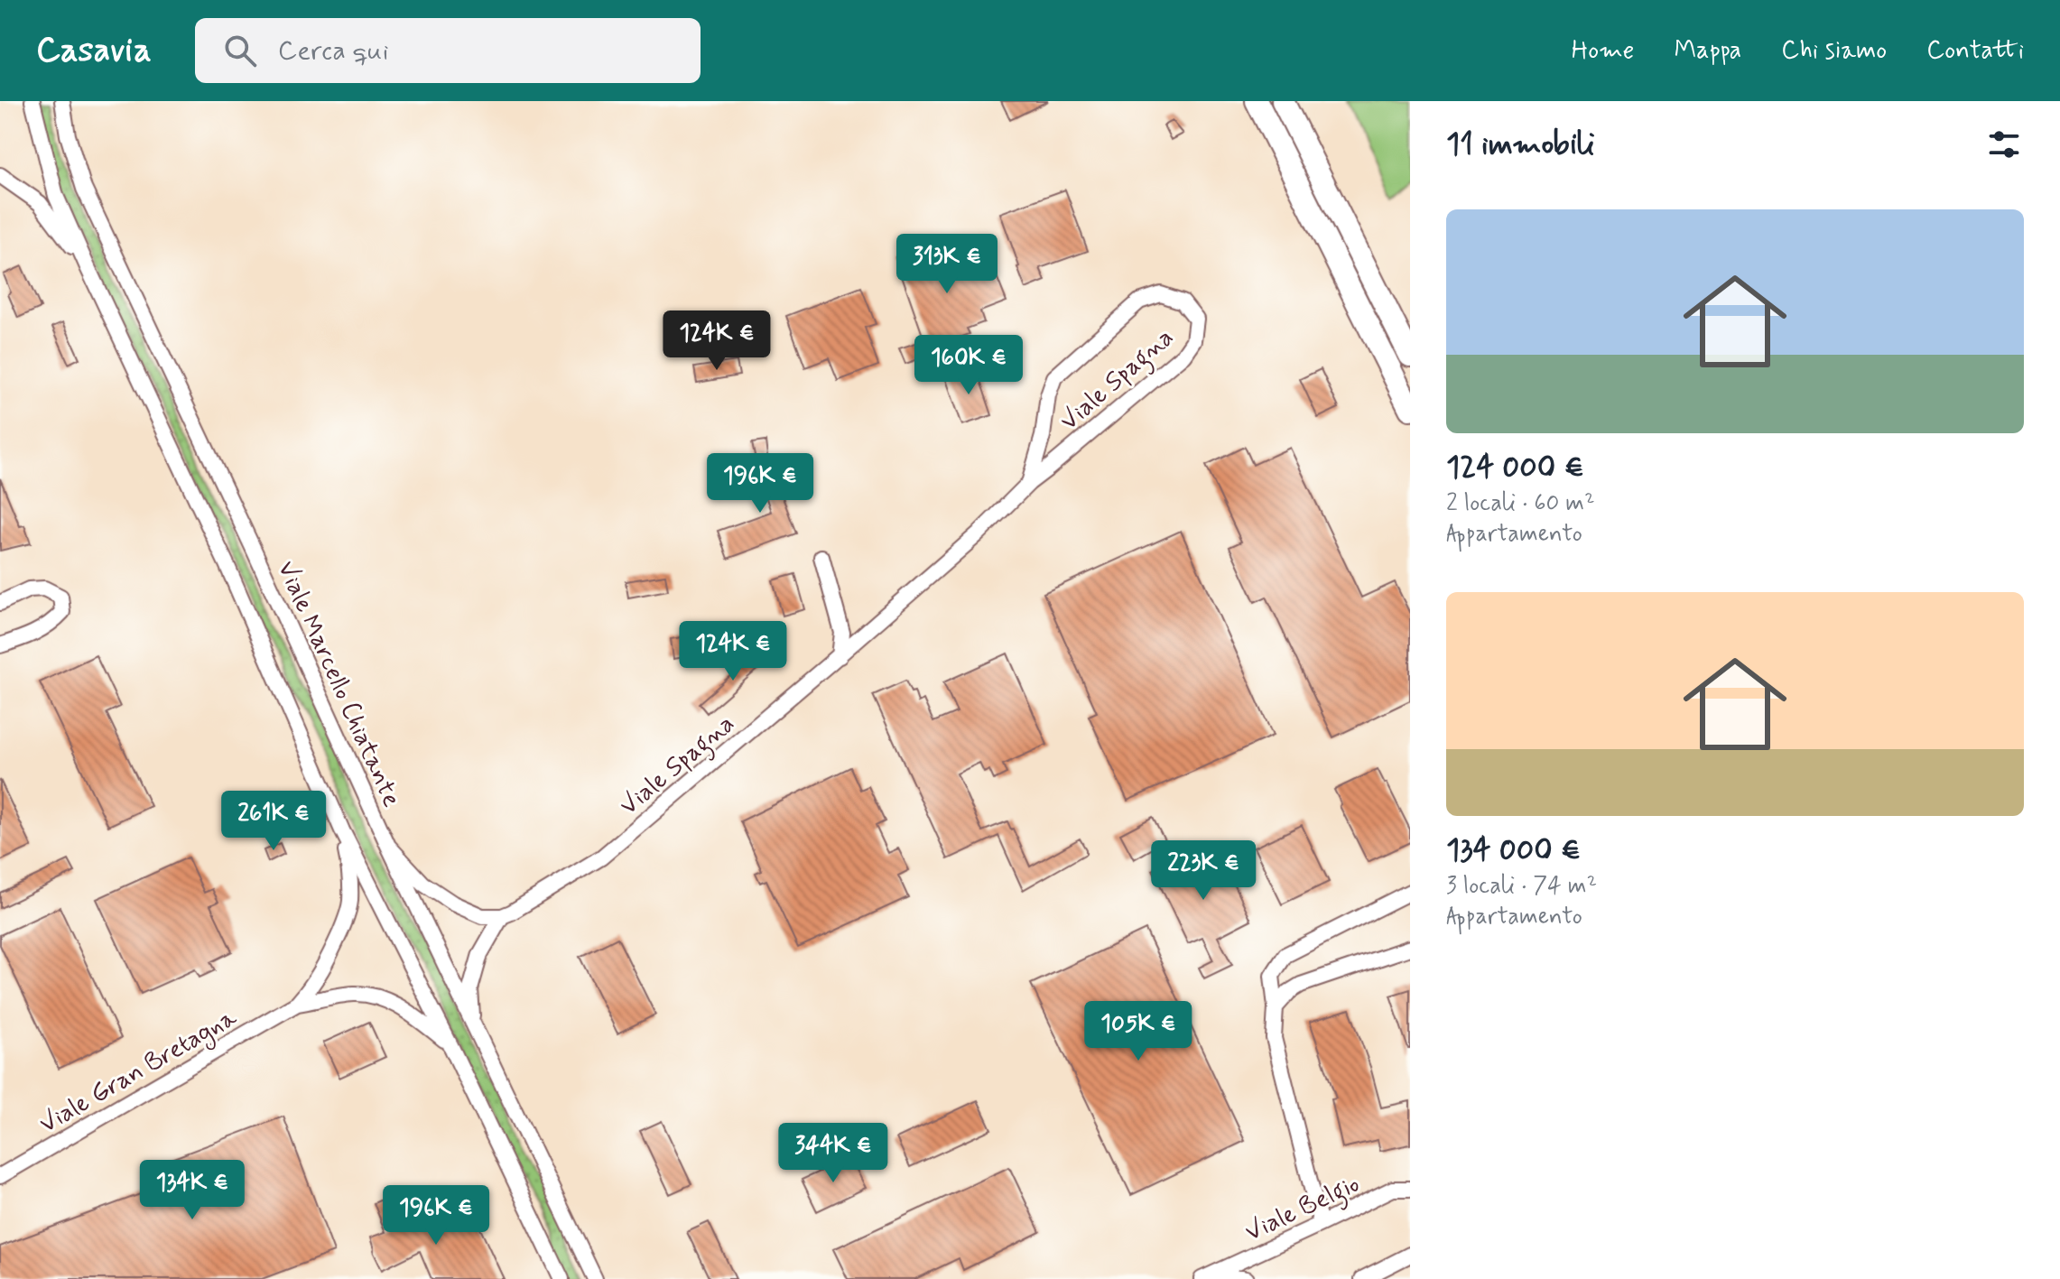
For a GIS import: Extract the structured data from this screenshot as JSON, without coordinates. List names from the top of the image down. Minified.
{"streets":{"street":["Viale Spagna","Viale Marcello Chiatante","Viale Gran Bretagna","Viale Belgio"]},"page":{"header":"Casavia","search":"Cerca qui","nav":["Home","Mappa","Chi siamo","Contatti"],"heading":"11 immobili","list":[{"name":"124 000 €","note":"2 locali · 60 m² · Appartamento"},{"name":"134 000 €","note":"3 locali · 74 m² · Appartamento"}],"price":["313K €","124K €","160K €","196K €","124K €","261K €","223K €","105K €","344K €","134K €","196K €"]}}
